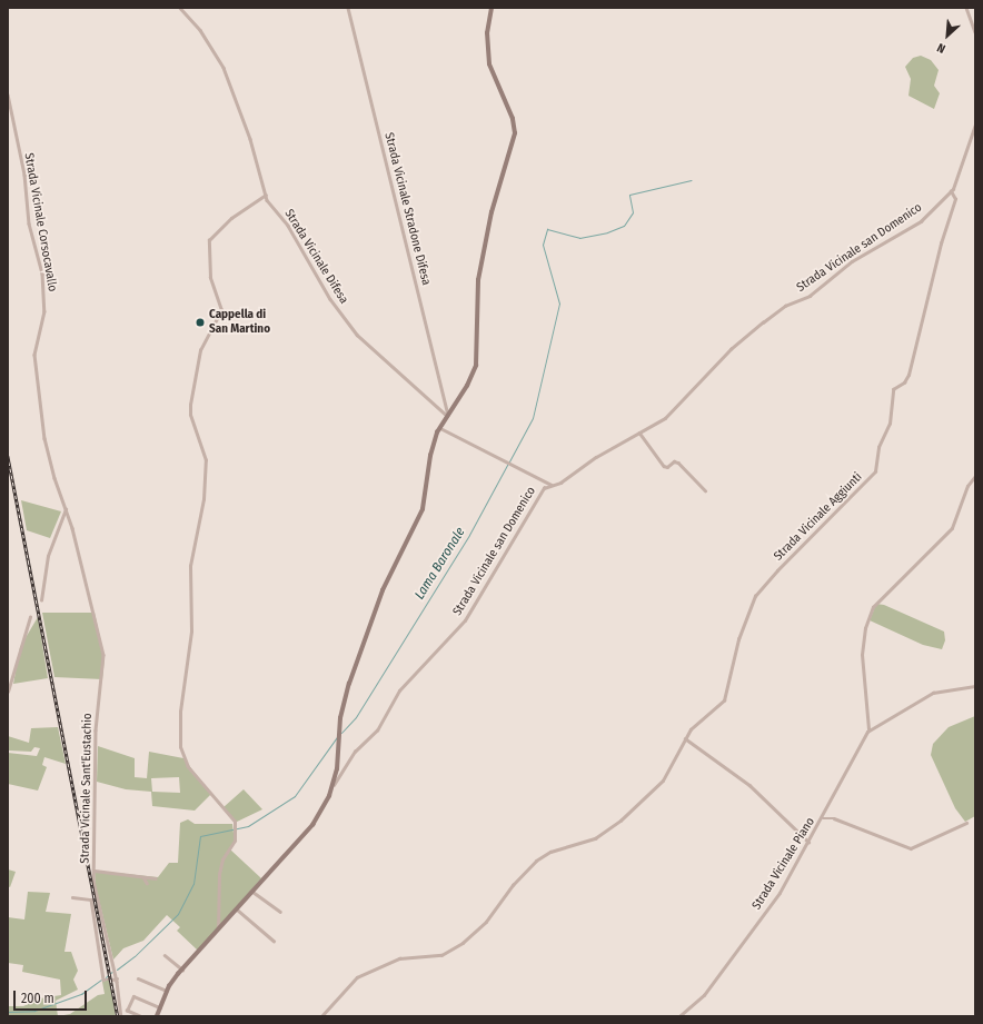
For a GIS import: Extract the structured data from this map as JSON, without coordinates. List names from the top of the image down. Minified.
{"streets":{"street":["Strada Vicinale Stradone Difesa","Strada Vicinale Corsocavallo","Strada Vicinale san Domenico","Strada Vicinale Difesa","Strada Vicinale Aggiunti","Strada Vicinale Sant'Eustachio","Strada Vicinale Piano"]},"crossings":[["Strada Vicinale Stradone Difesa","Strada Vicinale Difesa"],["Strada Vicinale Corsocavallo","Strada Vicinale Sant'Eustachio"],["Strada Vicinale san Domenico","Strada Vicinale Aggiunti"]],"water":["Lama Baronale"],"places":["Cappella di San Martino"],"scale_bar":"200 m","north":"bottom left"}
